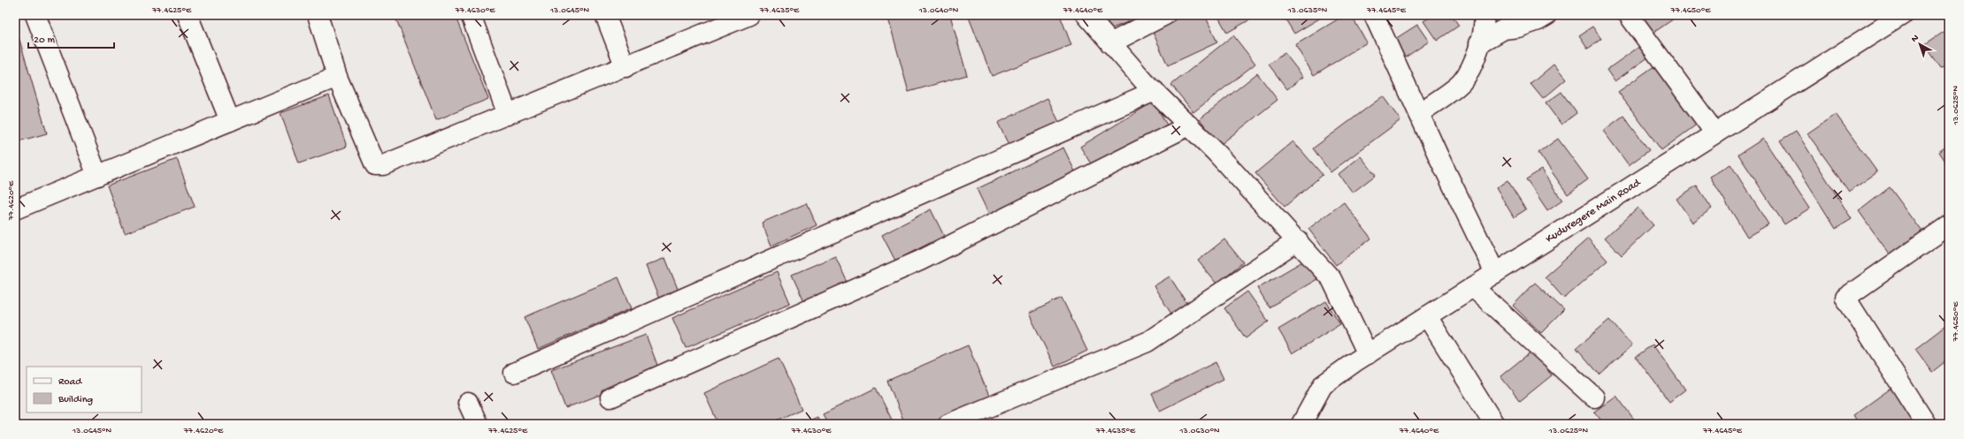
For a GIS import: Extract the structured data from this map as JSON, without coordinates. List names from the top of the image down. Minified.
{"streets":{"street":["Kuduregere Main Road"]},"legend":["Road","Building"],"scale_bar":"20 m","north":"top left","coordinates":["77.4625°E","77.4630°E","13.0645°N","77.4635°E","13.0640°N","77.4640°E","13.0635°N","77.4645°E","77.4650°E","13.0625°N","77.4620°E","13.0630°N"]}
